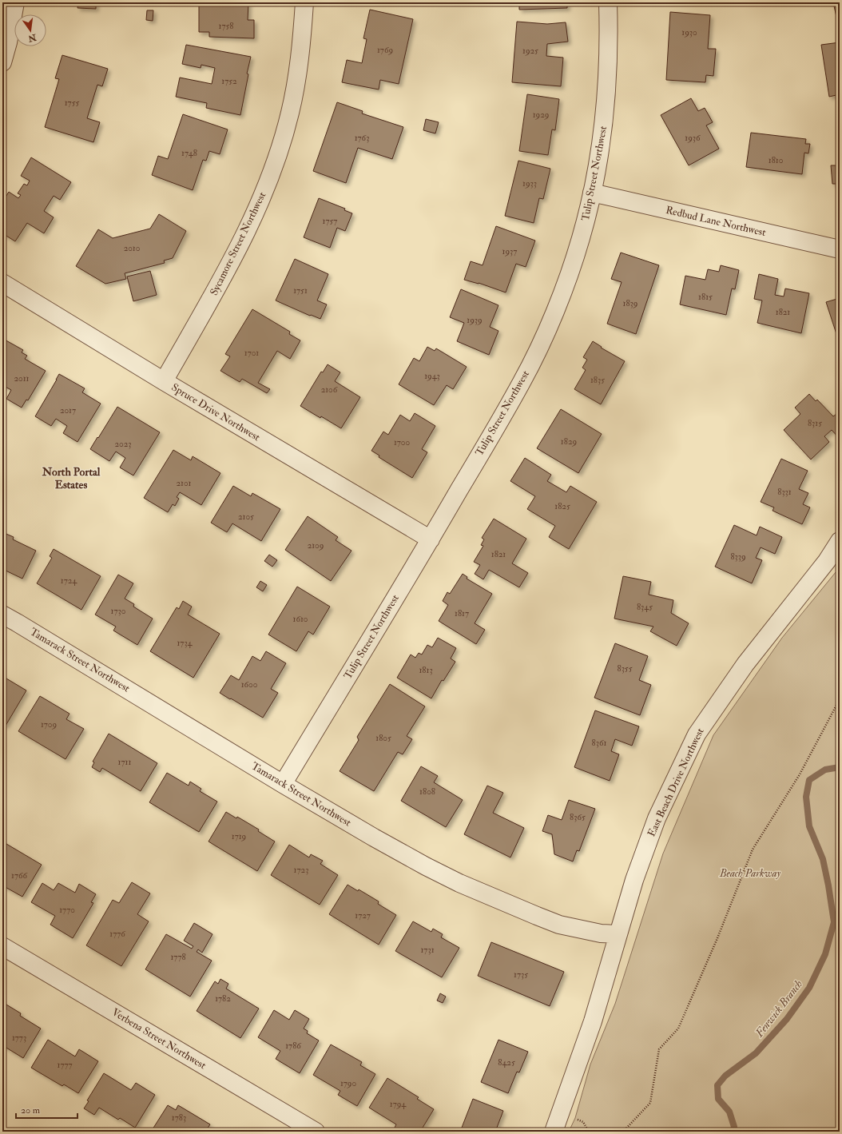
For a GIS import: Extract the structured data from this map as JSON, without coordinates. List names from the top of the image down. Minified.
{"streets":{"street":["Tulip Street Northwest","Redbud Lane Northwest","Sycamore Street Northwest","Spruce Drive Northwest","Tamarack Street Northwest","East Beach Drive Northwest","Verbena Street Northwest"]},"crossings":[["Tulip Street Northwest","Redbud Lane Northwest"],["Tulip Street Northwest","Spruce Drive Northwest"],["Tulip Street Northwest","Tamarack Street Northwest"],["Sycamore Street Northwest","Spruce Drive Northwest"],["Tamarack Street Northwest","East Beach Drive Northwest"]],"districts":["North Portal Estates"],"water":["Fenwick Branch"],"parks":["Beach Parkway"],"house_numbers":["1758","1930","1769","1925","1752","1755","1929","1763","1936","1748","1810","1933","1757","2010","1937","1751","1815","1839","1821","1939","1701","1943","2011","1835","2106","2017","8315","1829","1700","2023","2101","8331","1825","2105","2109","1821","8339","1724","8345","1730","1817","1610","1734","8355","1813","1600","1709","1805","8361","1711","1808","8365","1719","1723","1766","1770","1727","1776","1731","1778","1735","1782","1773","1786","8425","1777","1790","1794","1783"],"scale_bar":"20 m","north":"bottom"}
